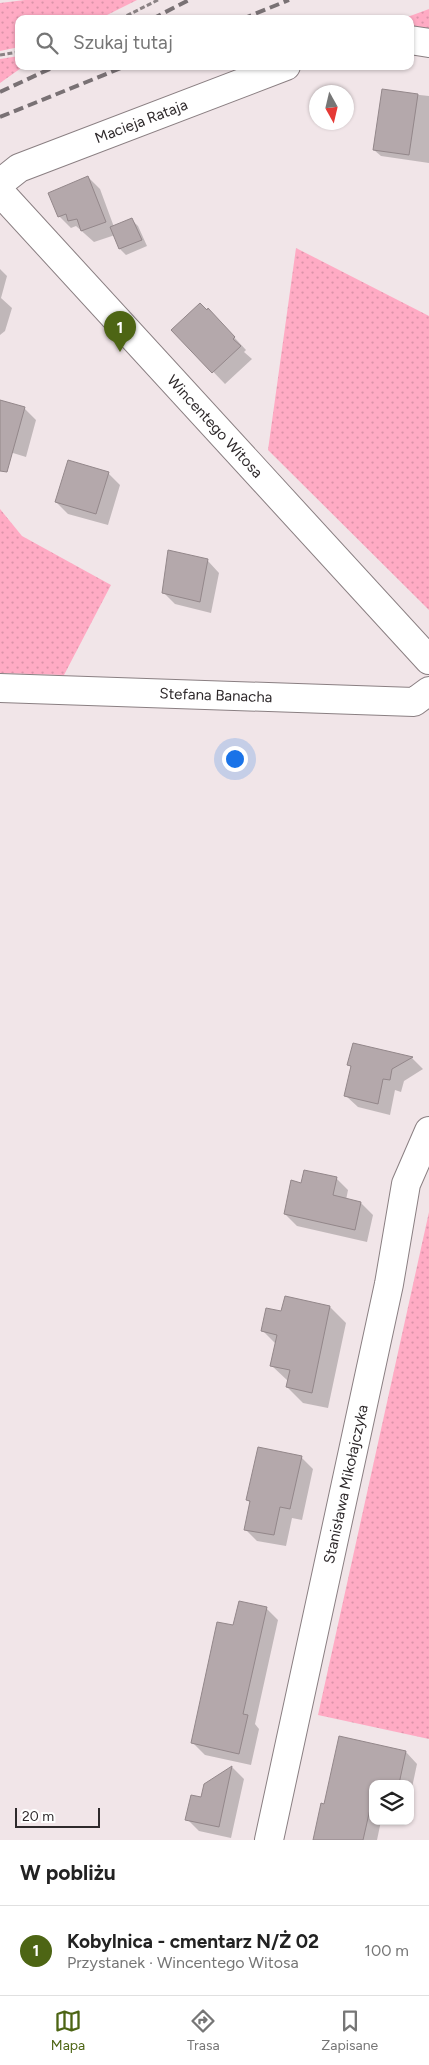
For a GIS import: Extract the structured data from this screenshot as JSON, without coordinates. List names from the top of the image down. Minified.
{"streets":{"street":["Macieja Rataja","Wincentego Witosa","Stefana Banacha","Stanisława Mikołajczyka"]},"scale_bar":"20 m","north":"bottom","page":{"search":"Szukaj tutaj","pins":"1","scale":"20 m","heading":"W pobliżu","list":[{"mark":"1","name":"Kobylnica - cmentarz N/Ż 02","note":"Przystanek · Wincentego Witosa","value":"100 m"}],"nav":["Mapa","Trasa","Zapisane"]}}
